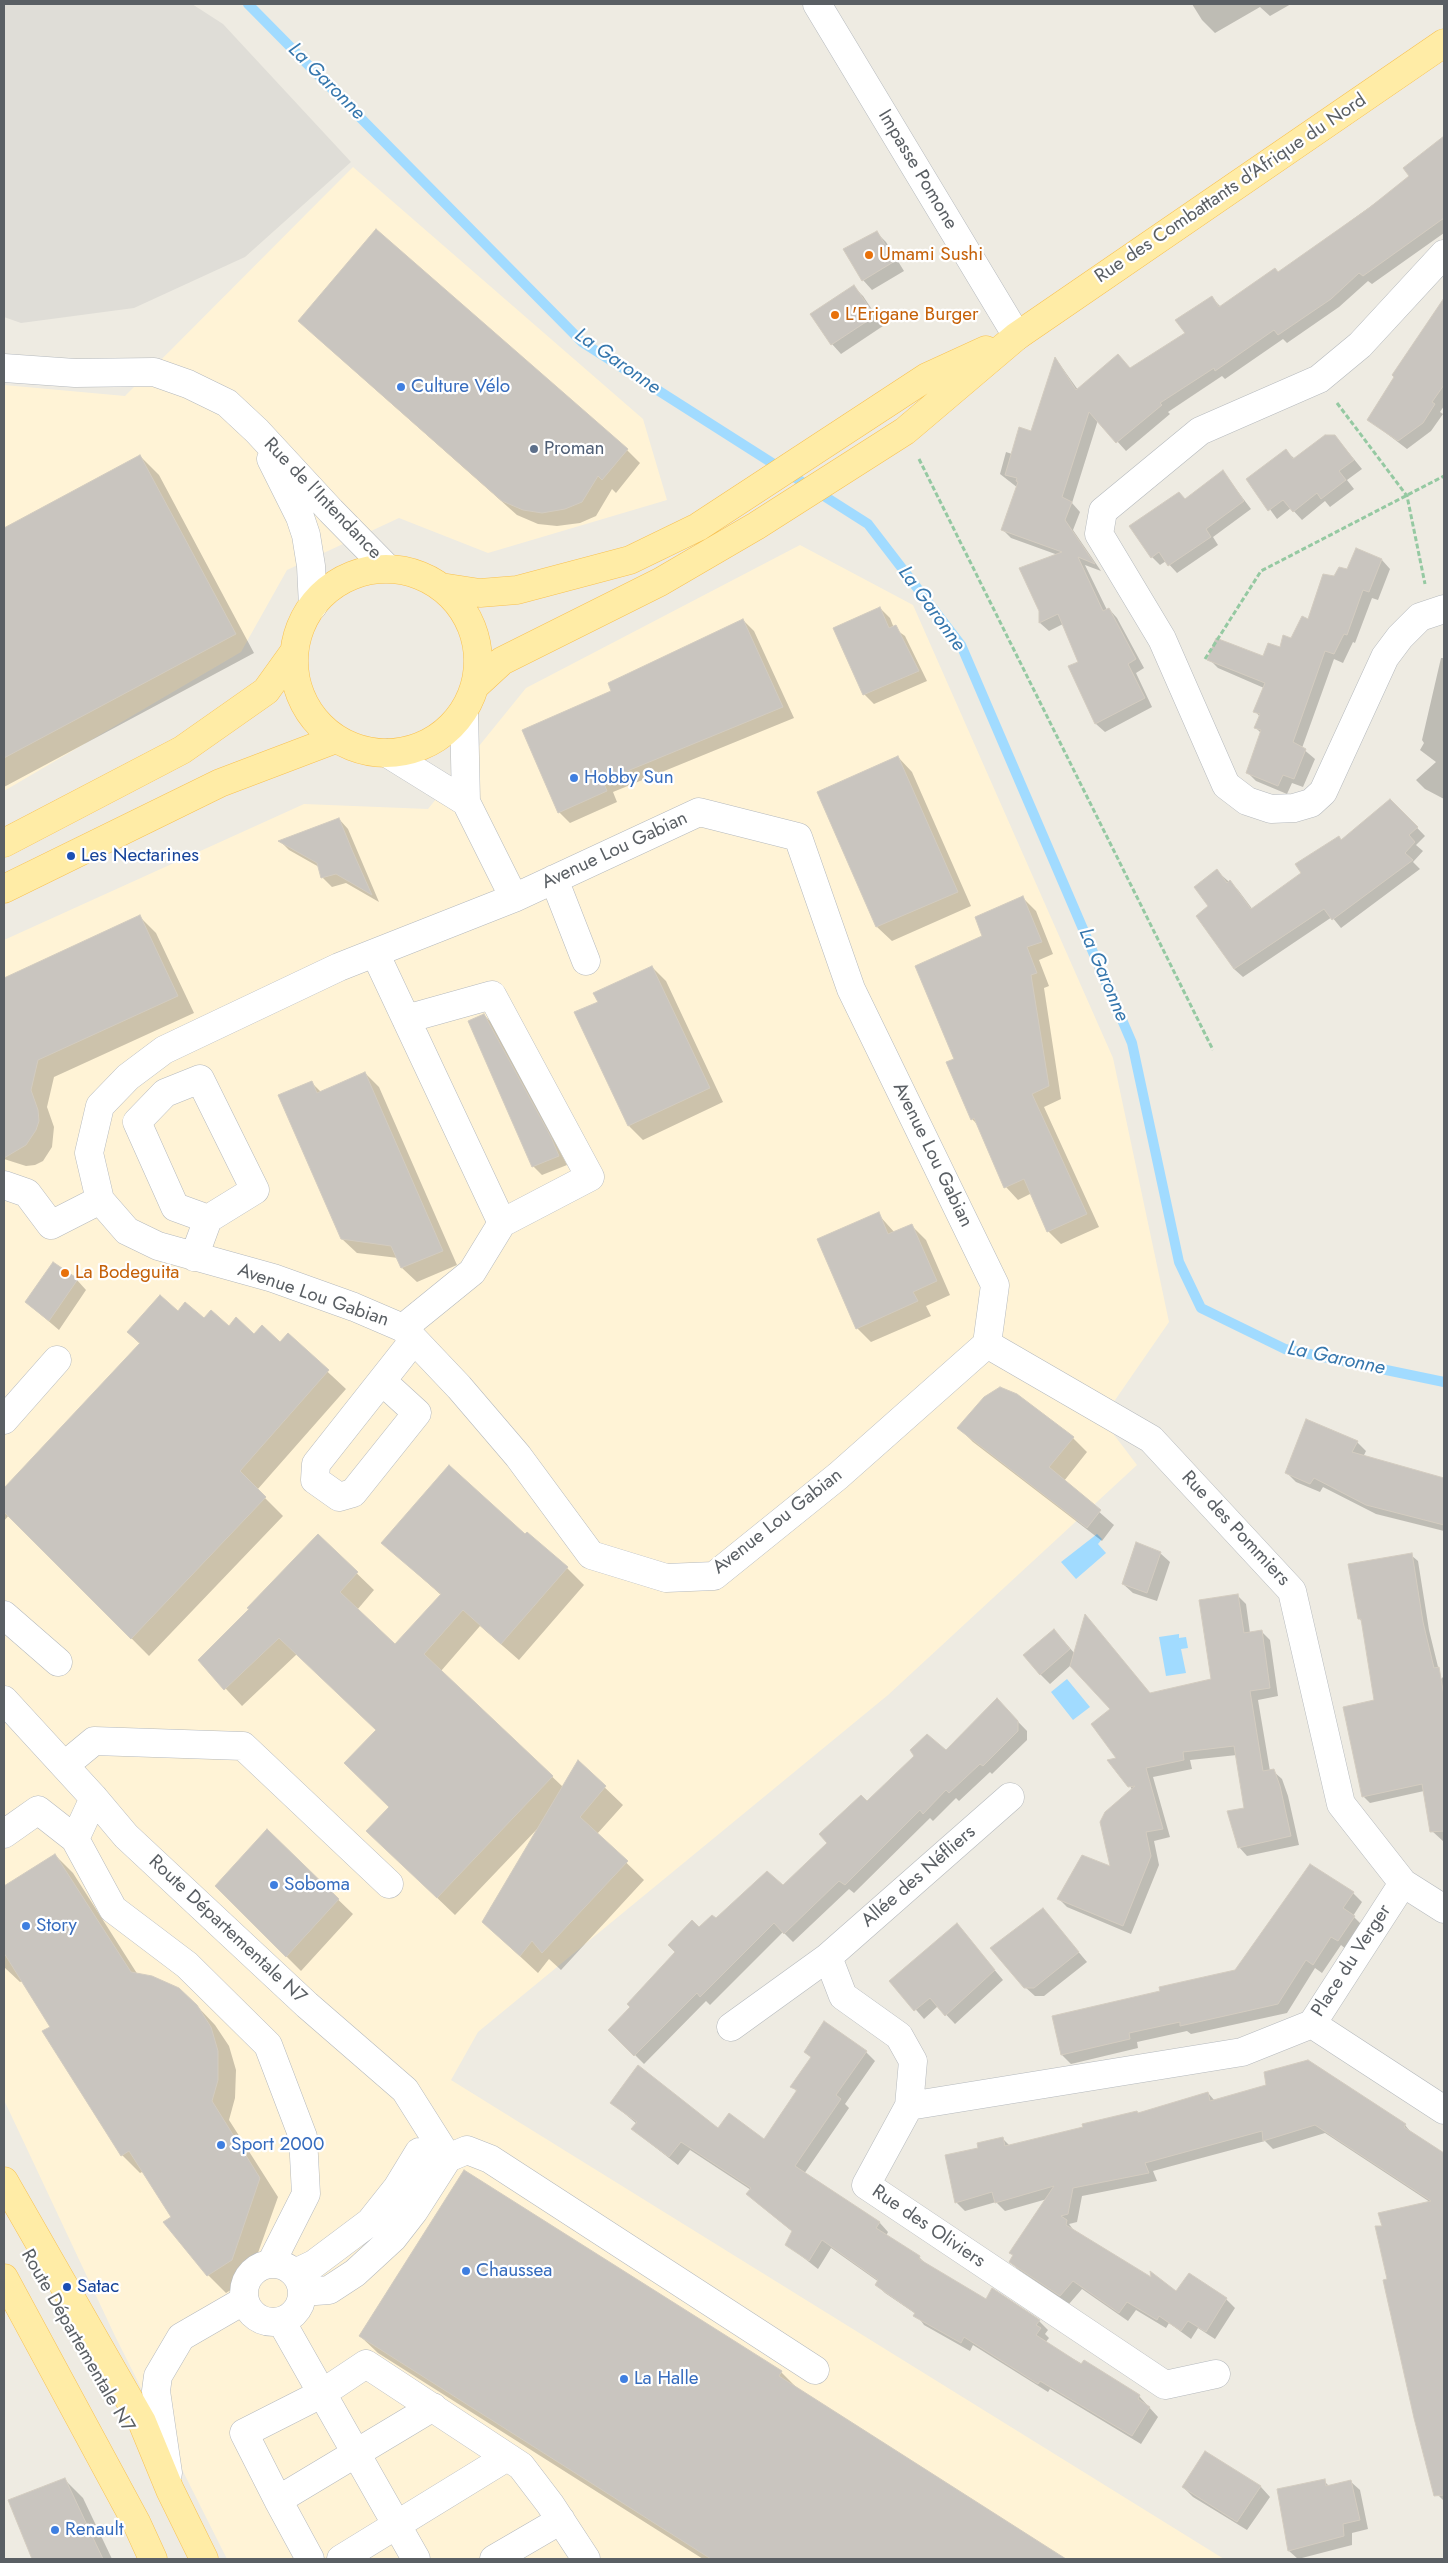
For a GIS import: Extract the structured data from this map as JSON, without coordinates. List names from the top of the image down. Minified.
{"streets":{"main road":["Rue des Combattants d'Afrique du Nord","Route Départementale N7"],"street":["Impasse Pomone","Rue de l'Intendance","Avenue Lou Gabian","Rue des Pommiers","Allée des Néfliers","Place du Verger","Rue des Oliviers"]},"crossings":[["Impasse Pomone","Rue des Combattants d'Afrique du Nord"],["Avenue Lou Gabian","Rue des Pommiers"],["Rue des Pommiers","Place du Verger"]],"water":["La Garonne"],"places":["Umami Sushi","L'Erigane Burger","Culture Vélo","Proman","Hobby Sun","Les Nectarines","La Bodeguita","Soboma","Story","Sport 2000","Chaussea","Satac","La Halle","Renault"]}
